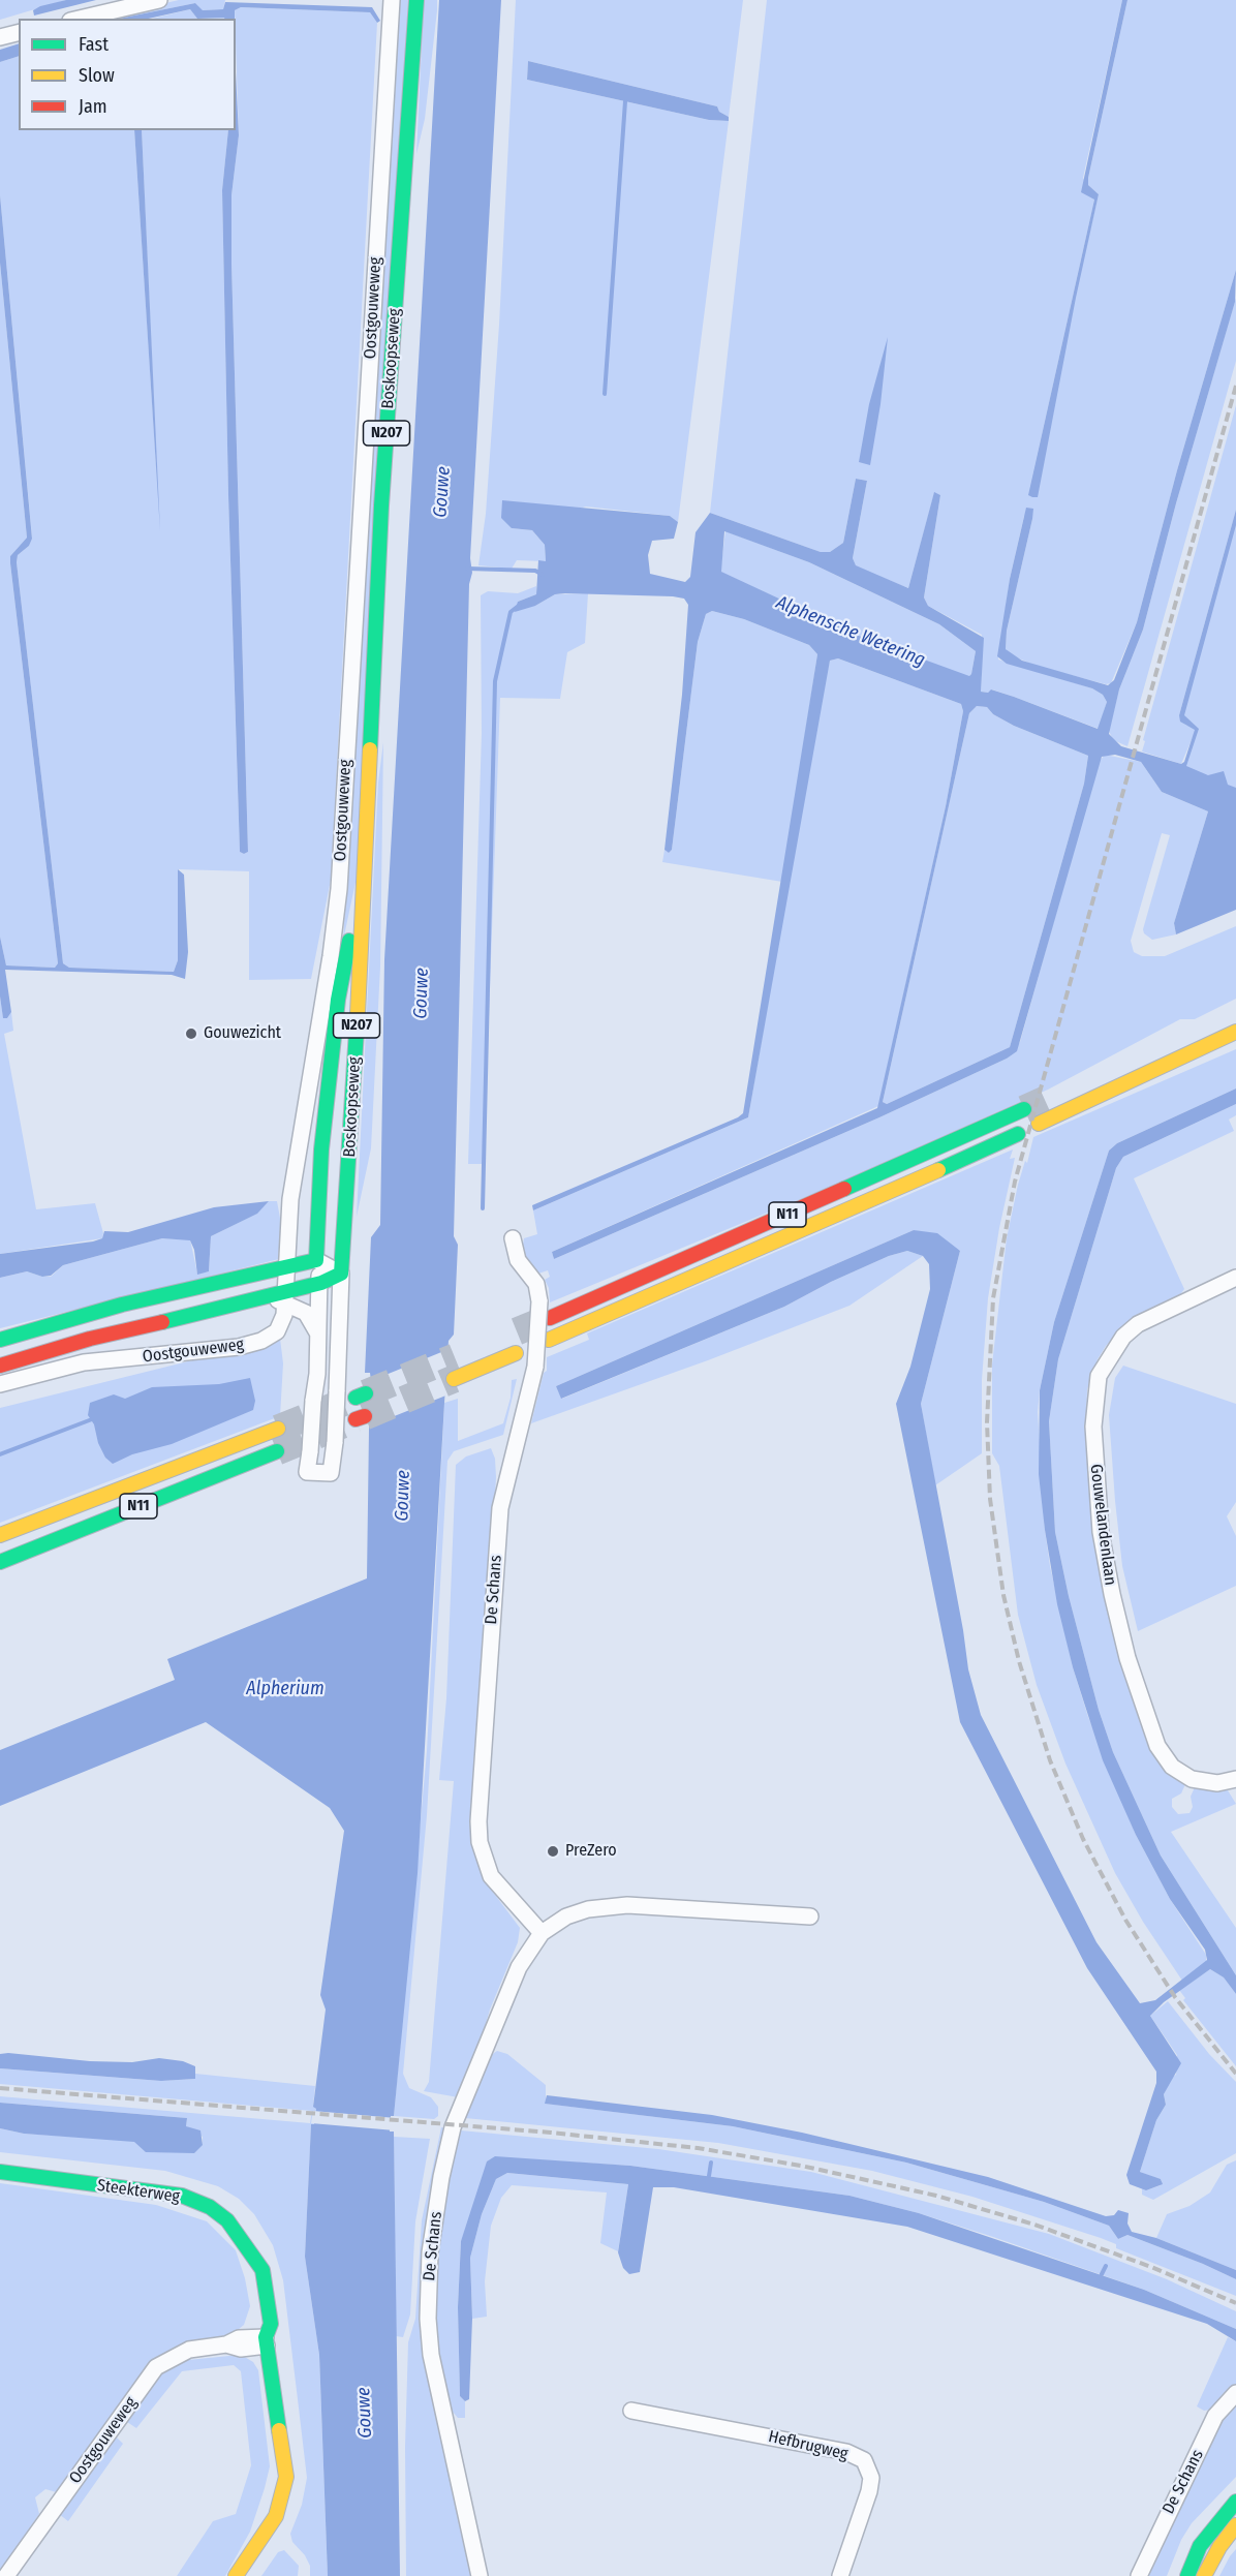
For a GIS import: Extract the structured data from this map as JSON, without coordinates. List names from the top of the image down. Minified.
{"streets":{"main road":["Boskoopseweg","N207","N11","Steekterweg"],"street":["Oostgouweweg","Gouwelandenlaan","De Schans","Hefbrugweg"]},"crossings":[["Oostgouweweg","Steekterweg"]],"water":["Gouwe","Alphensche Wetering","Alpherium"],"places":["Gouwezicht","PreZero"],"legend":["Fast","Slow","Jam"]}
